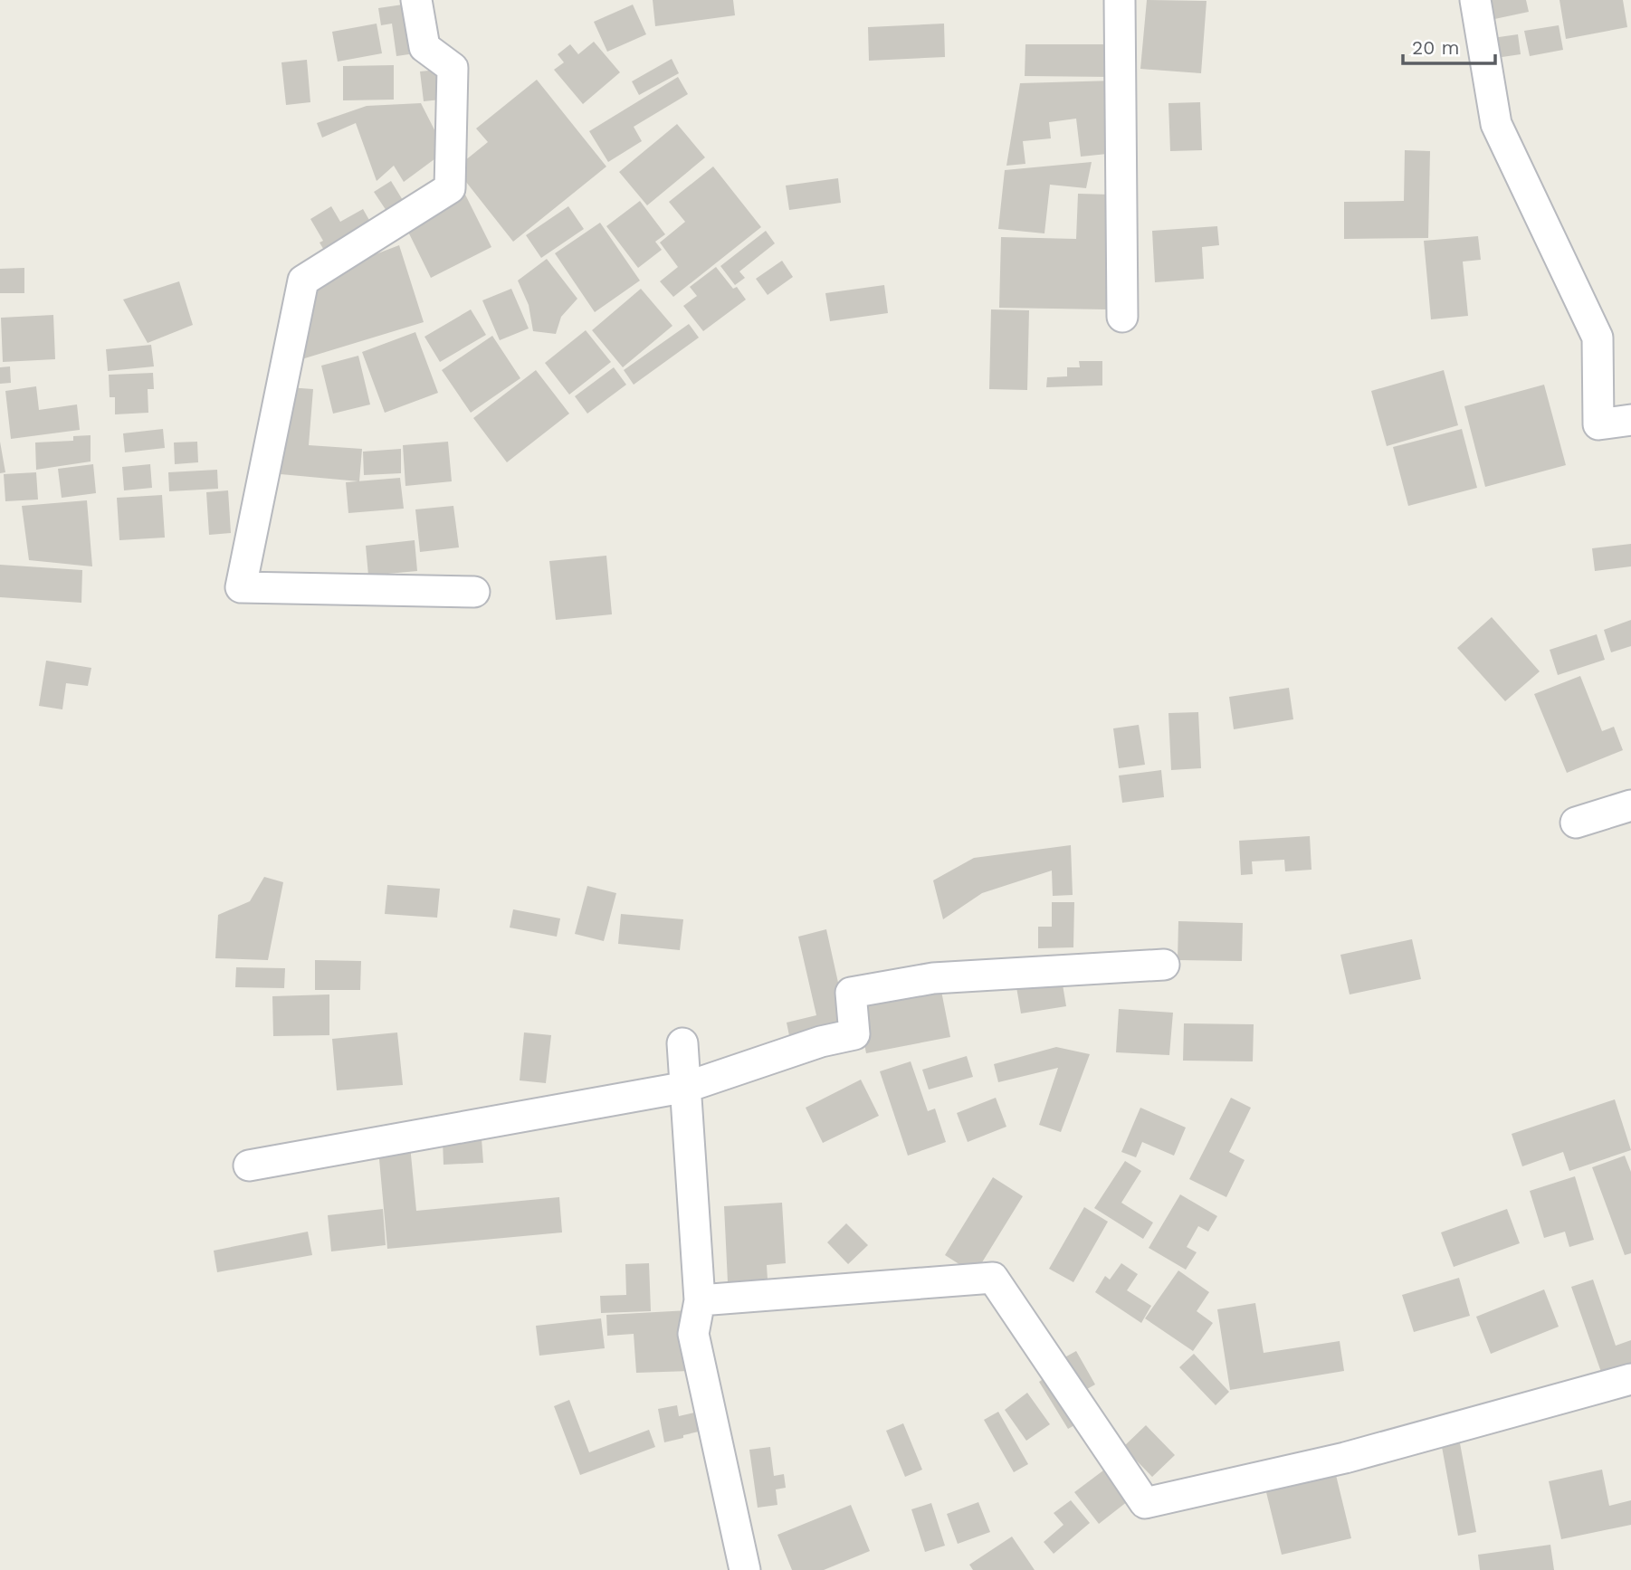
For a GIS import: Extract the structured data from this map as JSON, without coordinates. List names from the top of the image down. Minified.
{"scale_bar":"20 m"}
